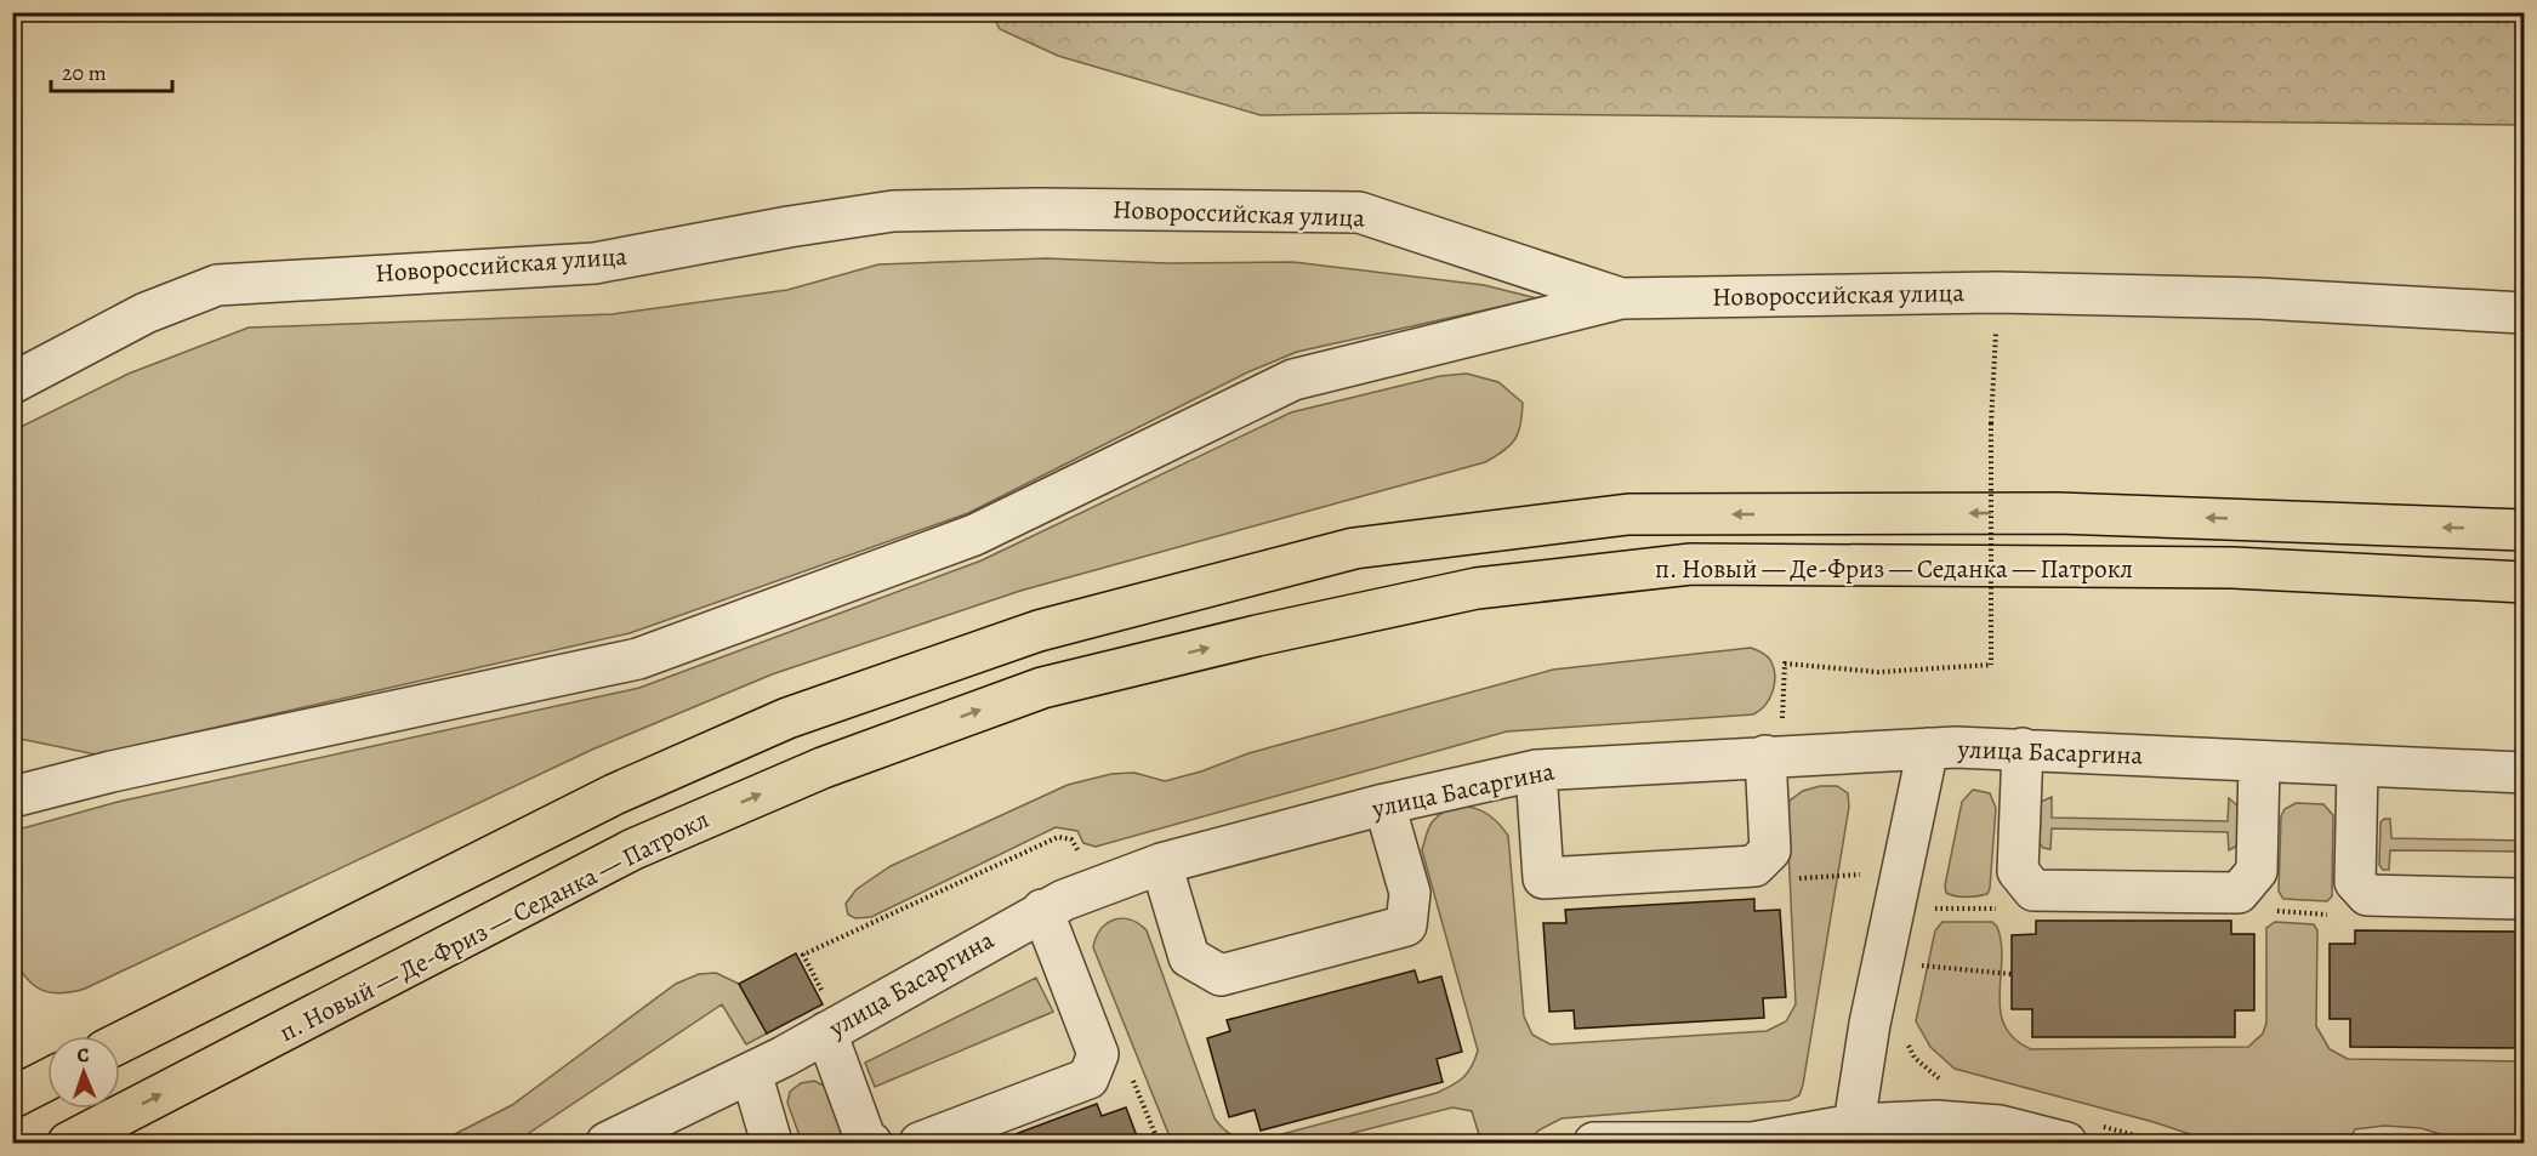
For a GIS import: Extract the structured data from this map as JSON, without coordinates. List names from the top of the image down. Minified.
{"streets":{"highway":["п. Новый — Де-Фриз — Седанка — Патрокл"],"street":["Новороссийская улица","улица Басаргина"]},"scale_bar":"20 m","north":"top"}
